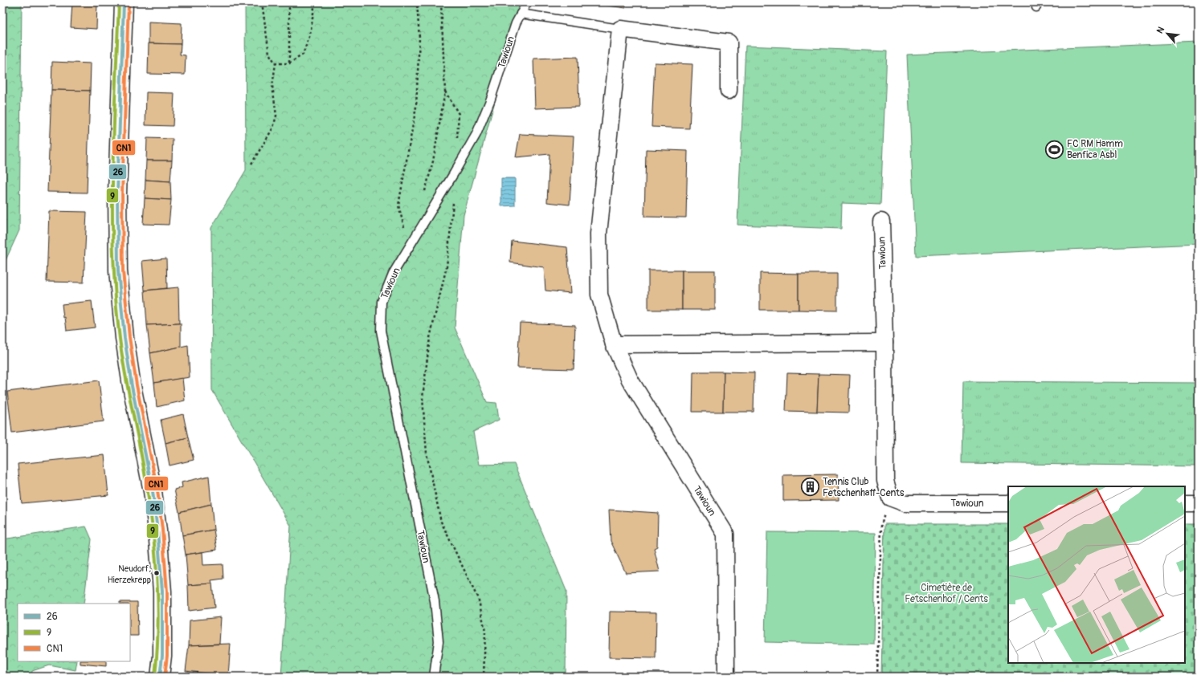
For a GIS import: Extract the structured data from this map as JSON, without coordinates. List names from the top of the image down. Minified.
{"streets":{"street":["Tawioun"]},"parks":["Cimetière de Fetschenhof / Cents"],"places":{"sports":["FC RM Hamm Benfica Asbl"],"building":["Tennis Club Fetschenhaff-Cents"],"other":["Neudorf, Hierzekrëpp"]},"lines":["transit line 26","transit line 9","transit line CN1"],"legend":["26","9","CN1"],"north":"top left"}
